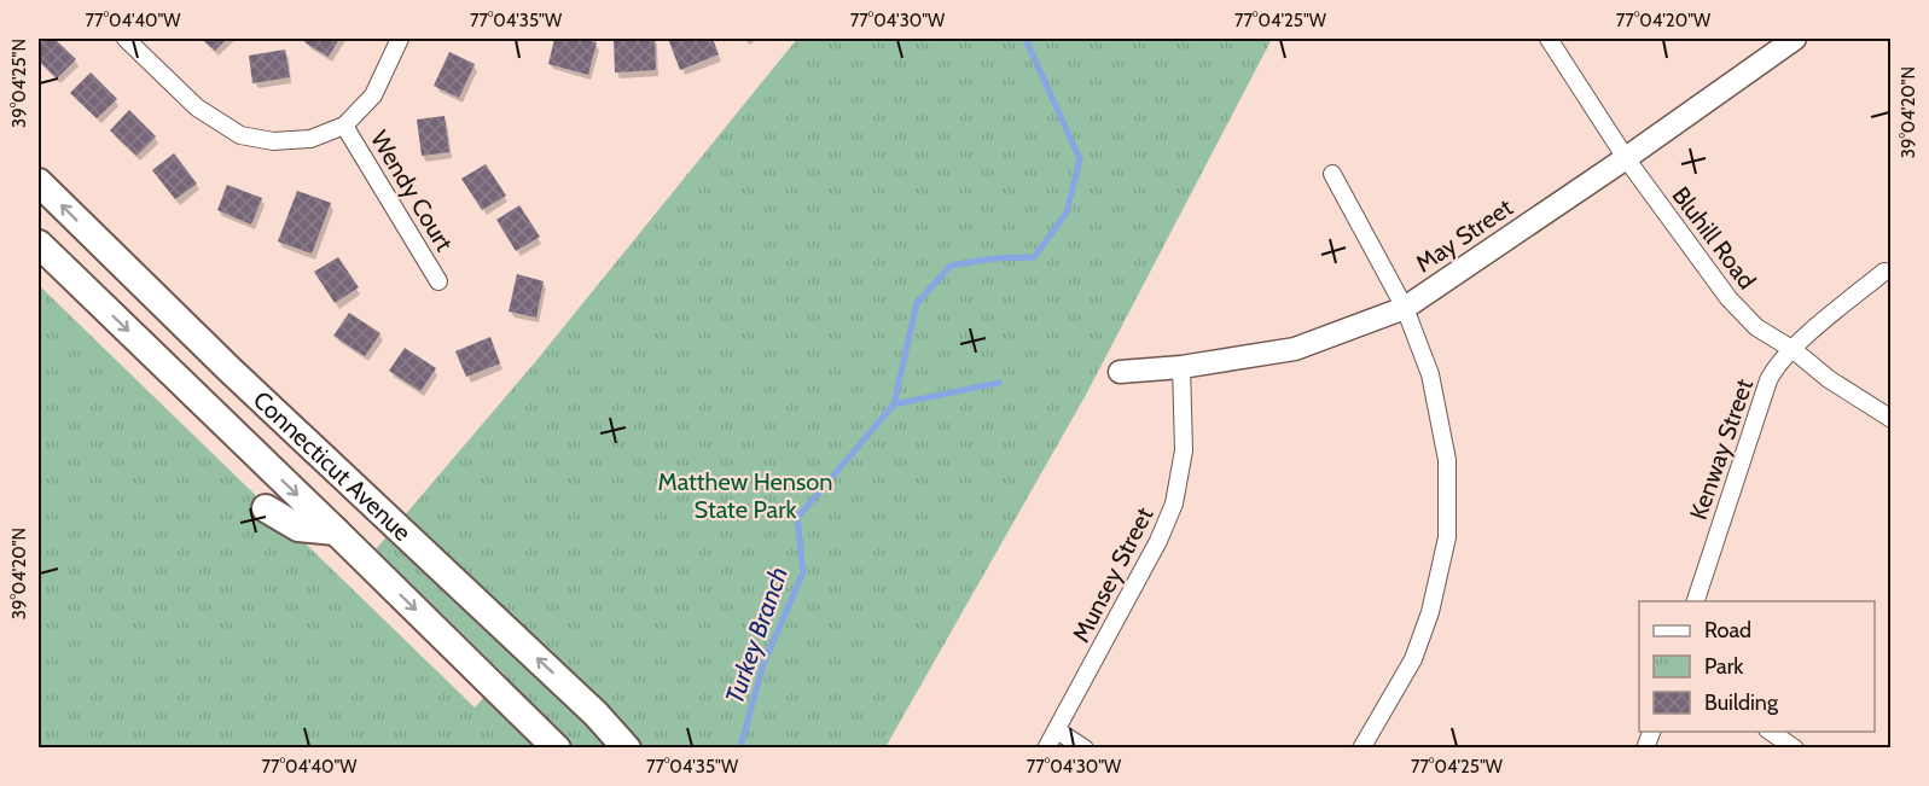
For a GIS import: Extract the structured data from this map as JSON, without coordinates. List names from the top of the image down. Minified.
{"streets":{"main road":["Connecticut Avenue"],"street":["Wendy Court","May Street","Bluhill Road","Kenway Street","Munsey Street"]},"crossings":[["May Street","Bluhill Road"],["May Street","Munsey Street"],["Bluhill Road","Kenway Street"]],"water":["Turkey Branch"],"parks":["Matthew Henson State Park"],"legend":["Road","Park","Building"],"coordinates":["77°04'40\"W","77°04'35\"W","77°04'30\"W","77°04'25\"W","77°04'20\"W","39°04'25\"N","39°04'20\"N"]}
